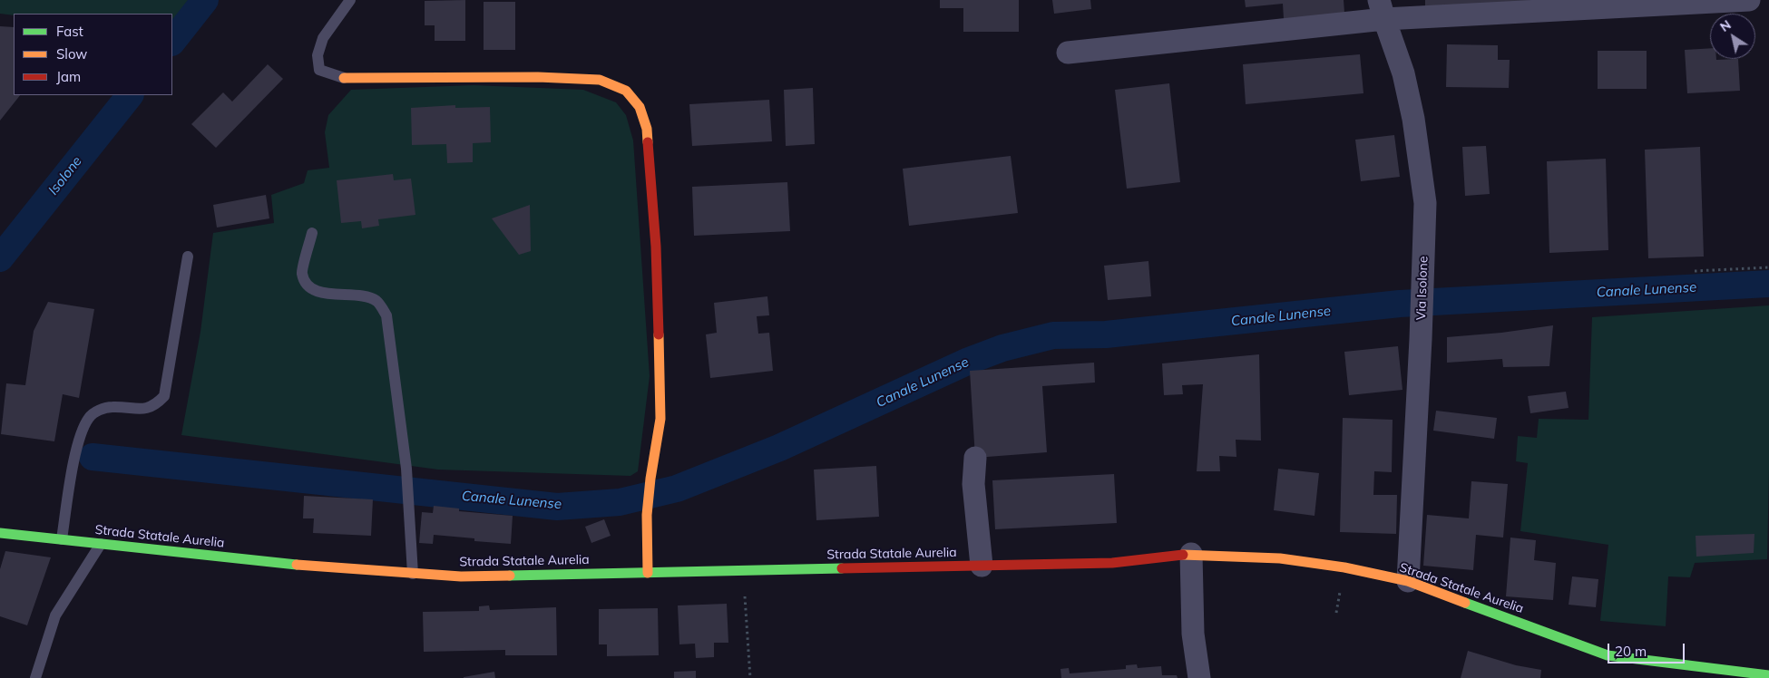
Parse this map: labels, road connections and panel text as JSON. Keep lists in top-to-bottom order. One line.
{"streets":{"main road":["Strada Statale Aurelia"],"street":["Via Isolone"]},"crossings":[["Via Isolone","Strada Statale Aurelia"]],"water":["Isolone","Canale Lunense"],"legend":["Fast","Slow","Jam"],"scale_bar":"20 m","north":"top left"}
